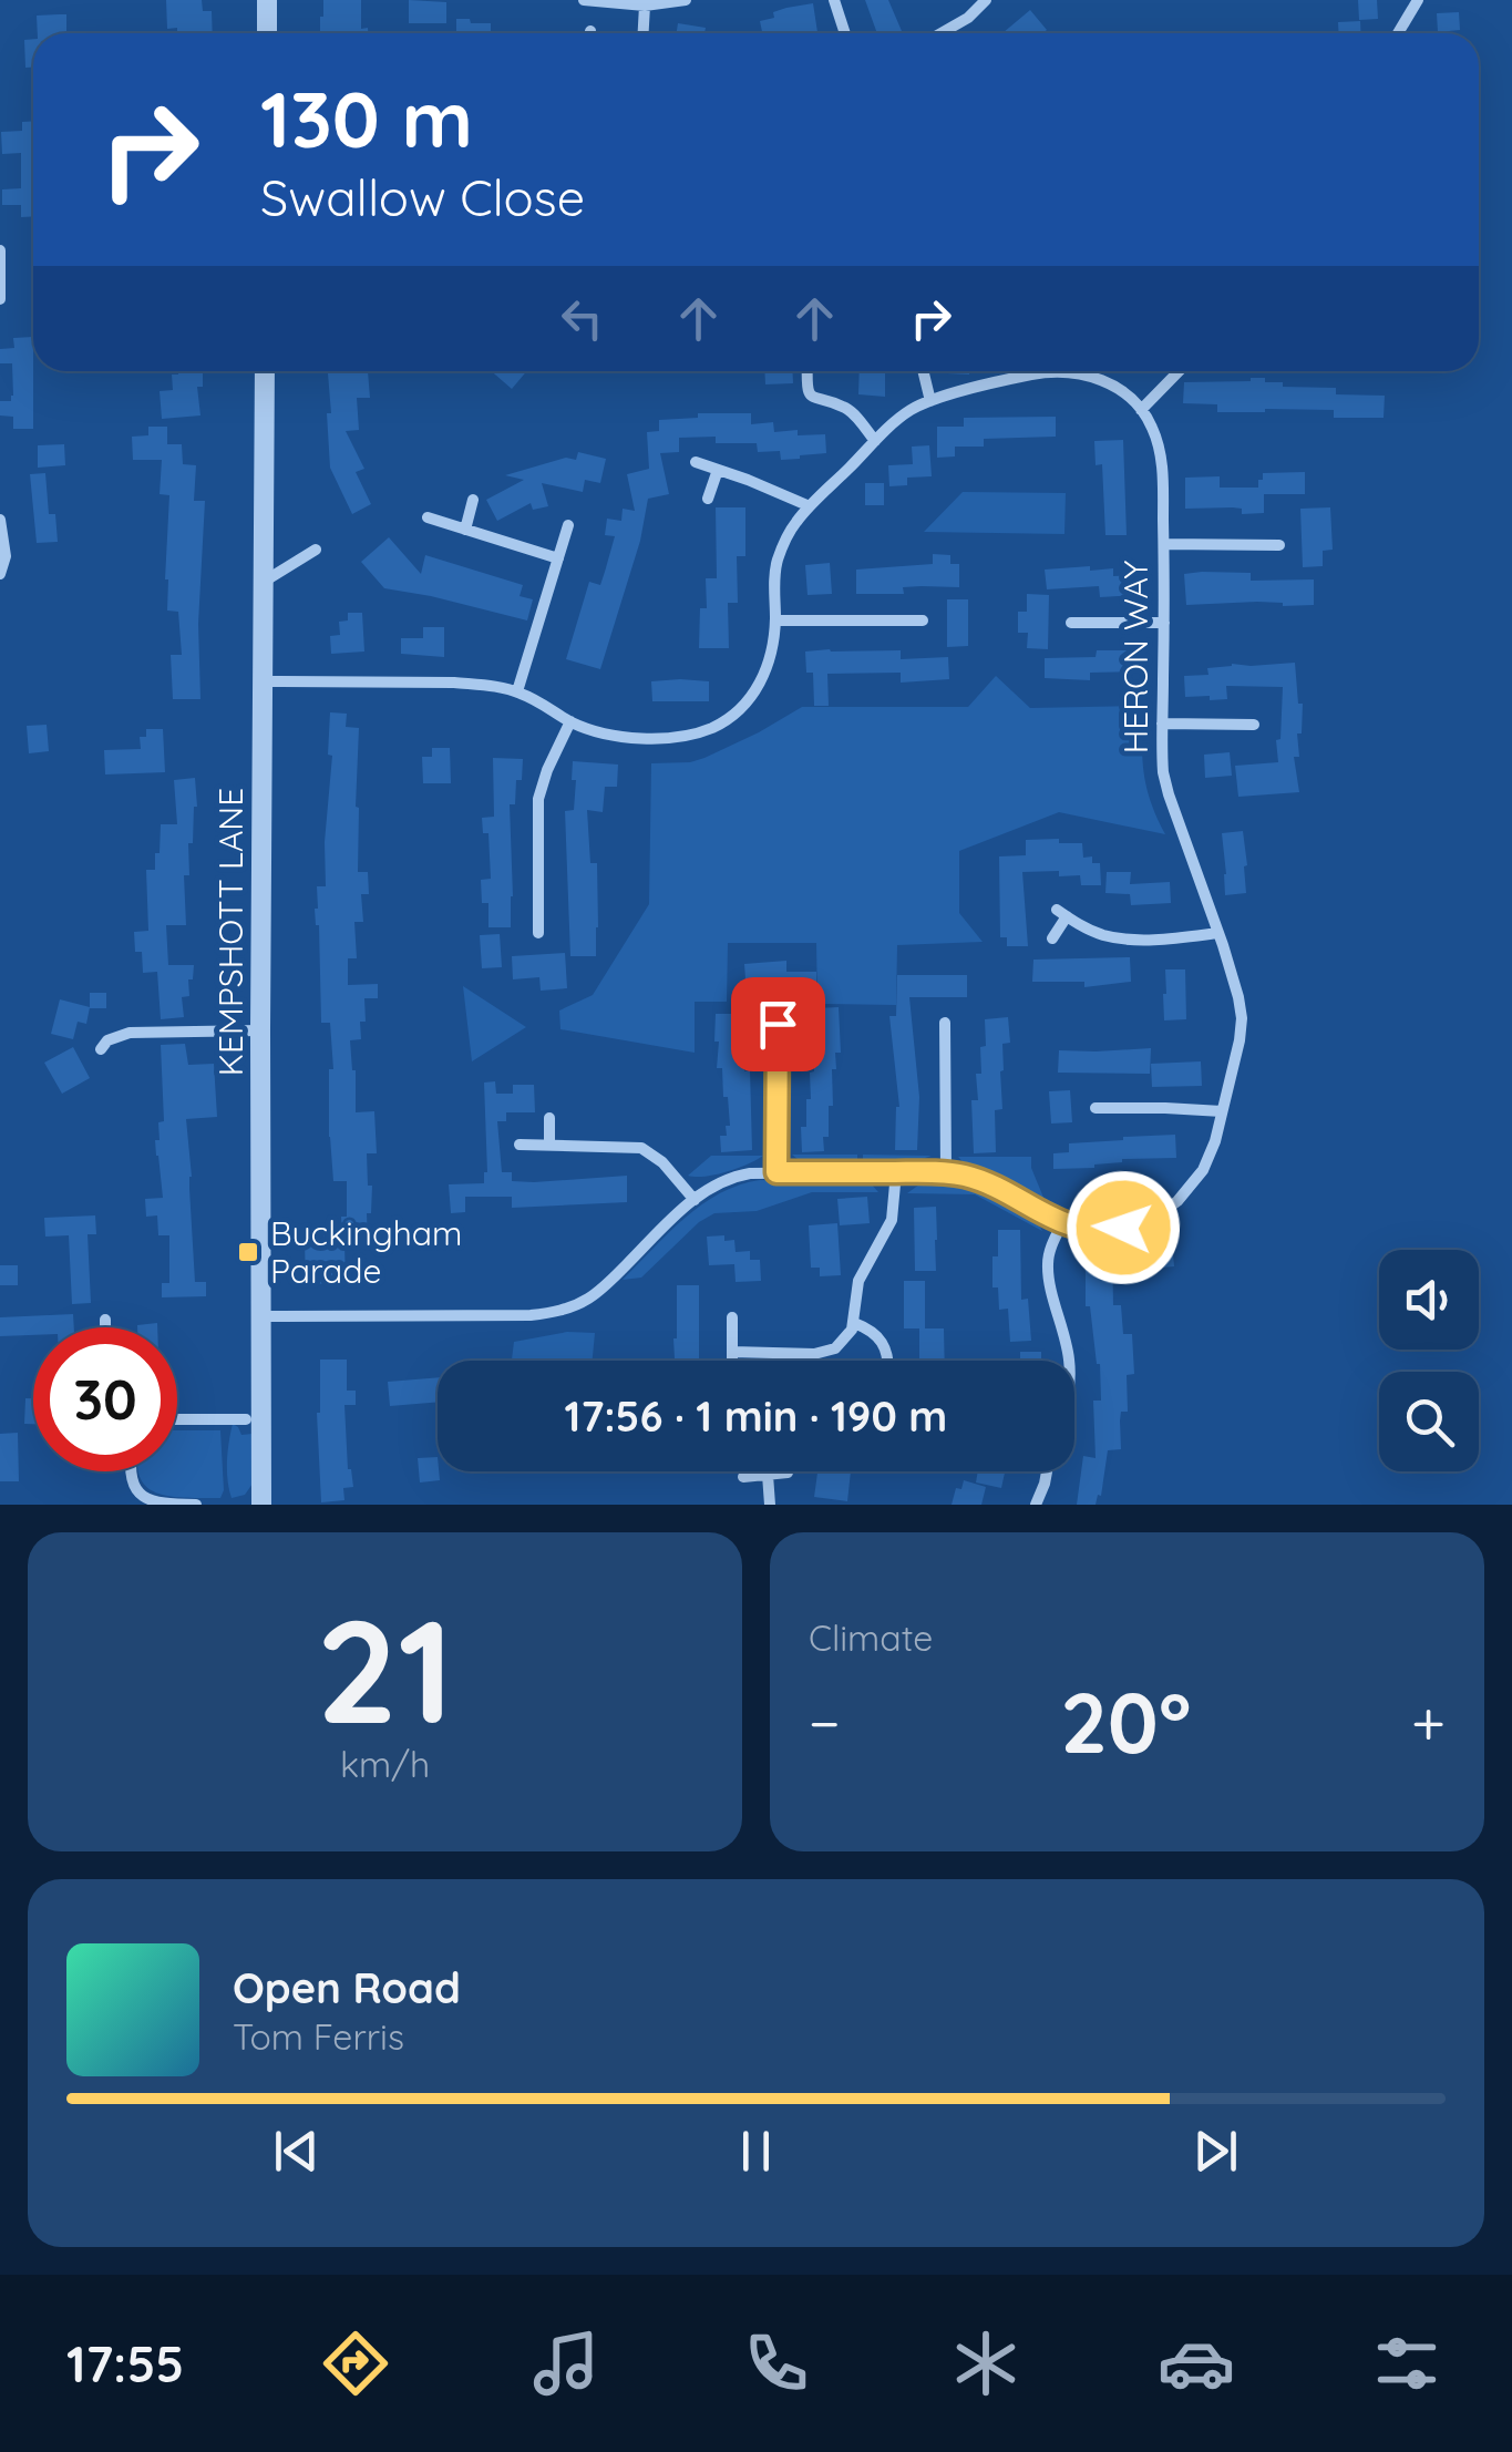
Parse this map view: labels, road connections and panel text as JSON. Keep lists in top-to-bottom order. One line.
{"streets":{"street":["HERON WAY","KEMPSHOTT LANE"]},"crossings":[["HERON WAY","KEMPSHOTT LANE"]],"places":{"transit":["Buckingham Parade"]},"page":{"turn":["130 m","Swallow Close"],"limit":"30","trip":"17:56 · 1 min · 190 m","tile":[["21","km/h"],"Climate"],"heat":["−","20°","+"],"song":["Open Road","Tom Ferris"],"tabs":"17:55"}}
